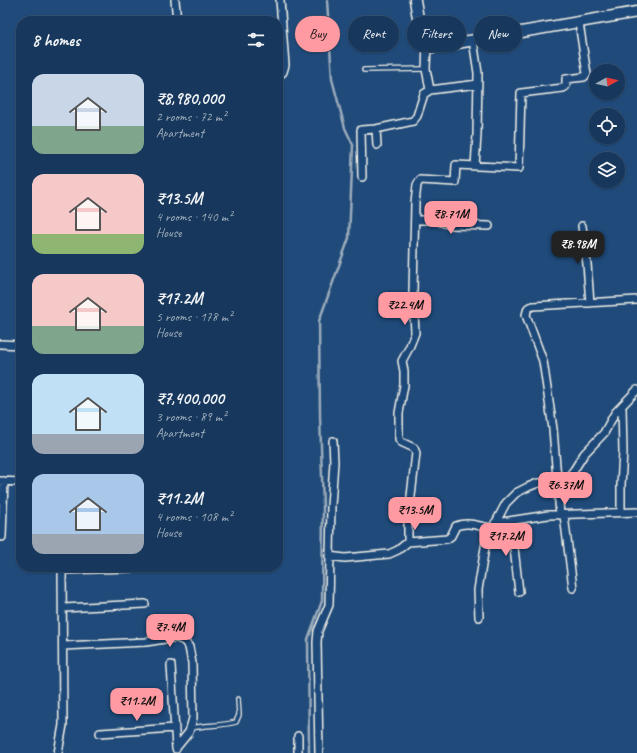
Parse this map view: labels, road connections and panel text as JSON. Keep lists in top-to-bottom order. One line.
{"north":"right","page":{"chip":["Buy","Rent","Filters","New"],"heading":"8 homes","list":[{"name":"₹8,980,000","note":"2 rooms · 72 m² · Apartment"},{"name":"₹13.5M","note":"4 rooms · 140 m² · House"},{"name":"₹17.2M","note":"5 rooms · 178 m² · House"},{"name":"₹7,400,000","note":"3 rooms · 89 m² · Apartment"},{"name":"₹11.2M","note":"4 rooms · 108 m² · House"}],"price":["₹8.71M","₹8.98M","₹22.4M","₹6.37M","₹13.5M","₹17.2M","₹7.4M","₹11.2M"]}}
